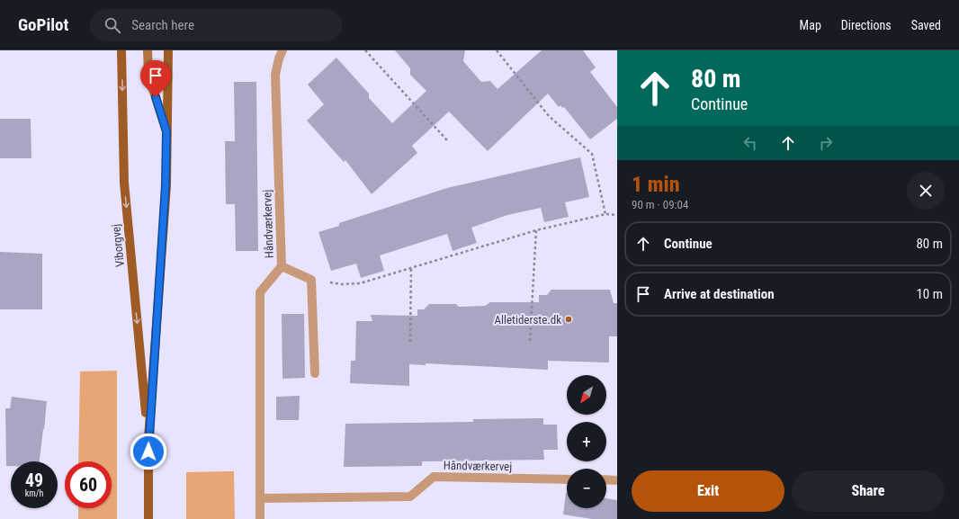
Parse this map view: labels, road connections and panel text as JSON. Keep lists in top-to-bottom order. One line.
{"streets":{"main road":["Viborgvej"],"street":["Håndværkervej"]},"places":["Alletiderste.dk"],"north":"bottom left","page":{"header":"GoPilot","search":"Search here","nav":["Map","Directions","Saved"],"turn":["80 m","Continue"],"heading":["1 min","90 m · 09:04"],"list":[{"name":"Continue","value":"80 m"},{"name":"Arrive at destination","value":"10 m"}],"map_buttons":["+","−"],"speed":"49 km/h","limit":"60","buttons":["Exit","Share"]}}
